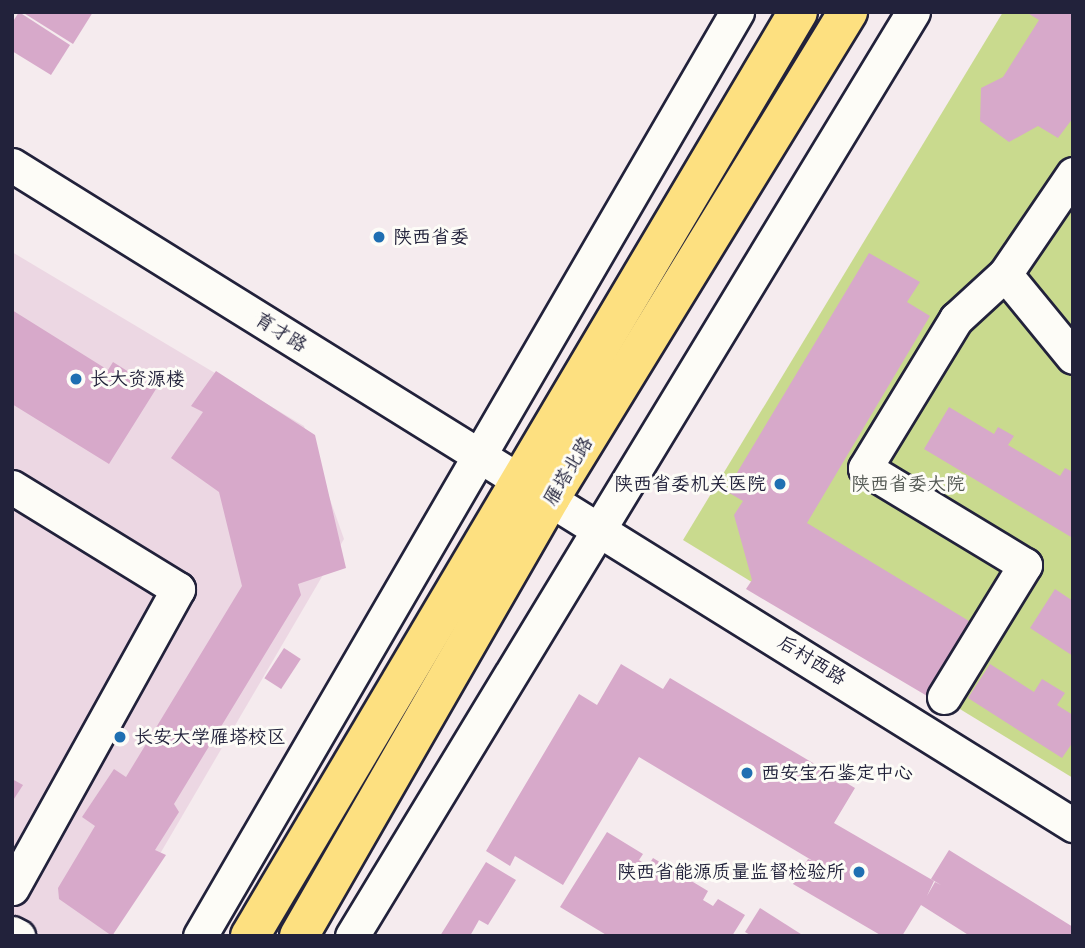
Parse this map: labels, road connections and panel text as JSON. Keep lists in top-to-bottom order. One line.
{"streets":{"main road":["雁塔北路"],"street":["育才路","后村西路"]},"crossings":[["育才路","雁塔北路"],["育才路","后村西路"],["雁塔北路","后村西路"]],"parks":["陕西省委大院"],"places":["陕西省委","长大资源楼","陕西省委机关医院","长安大学雁塔校区","西安宝石鉴定中心","陕西省能源质量监督检验所"]}
